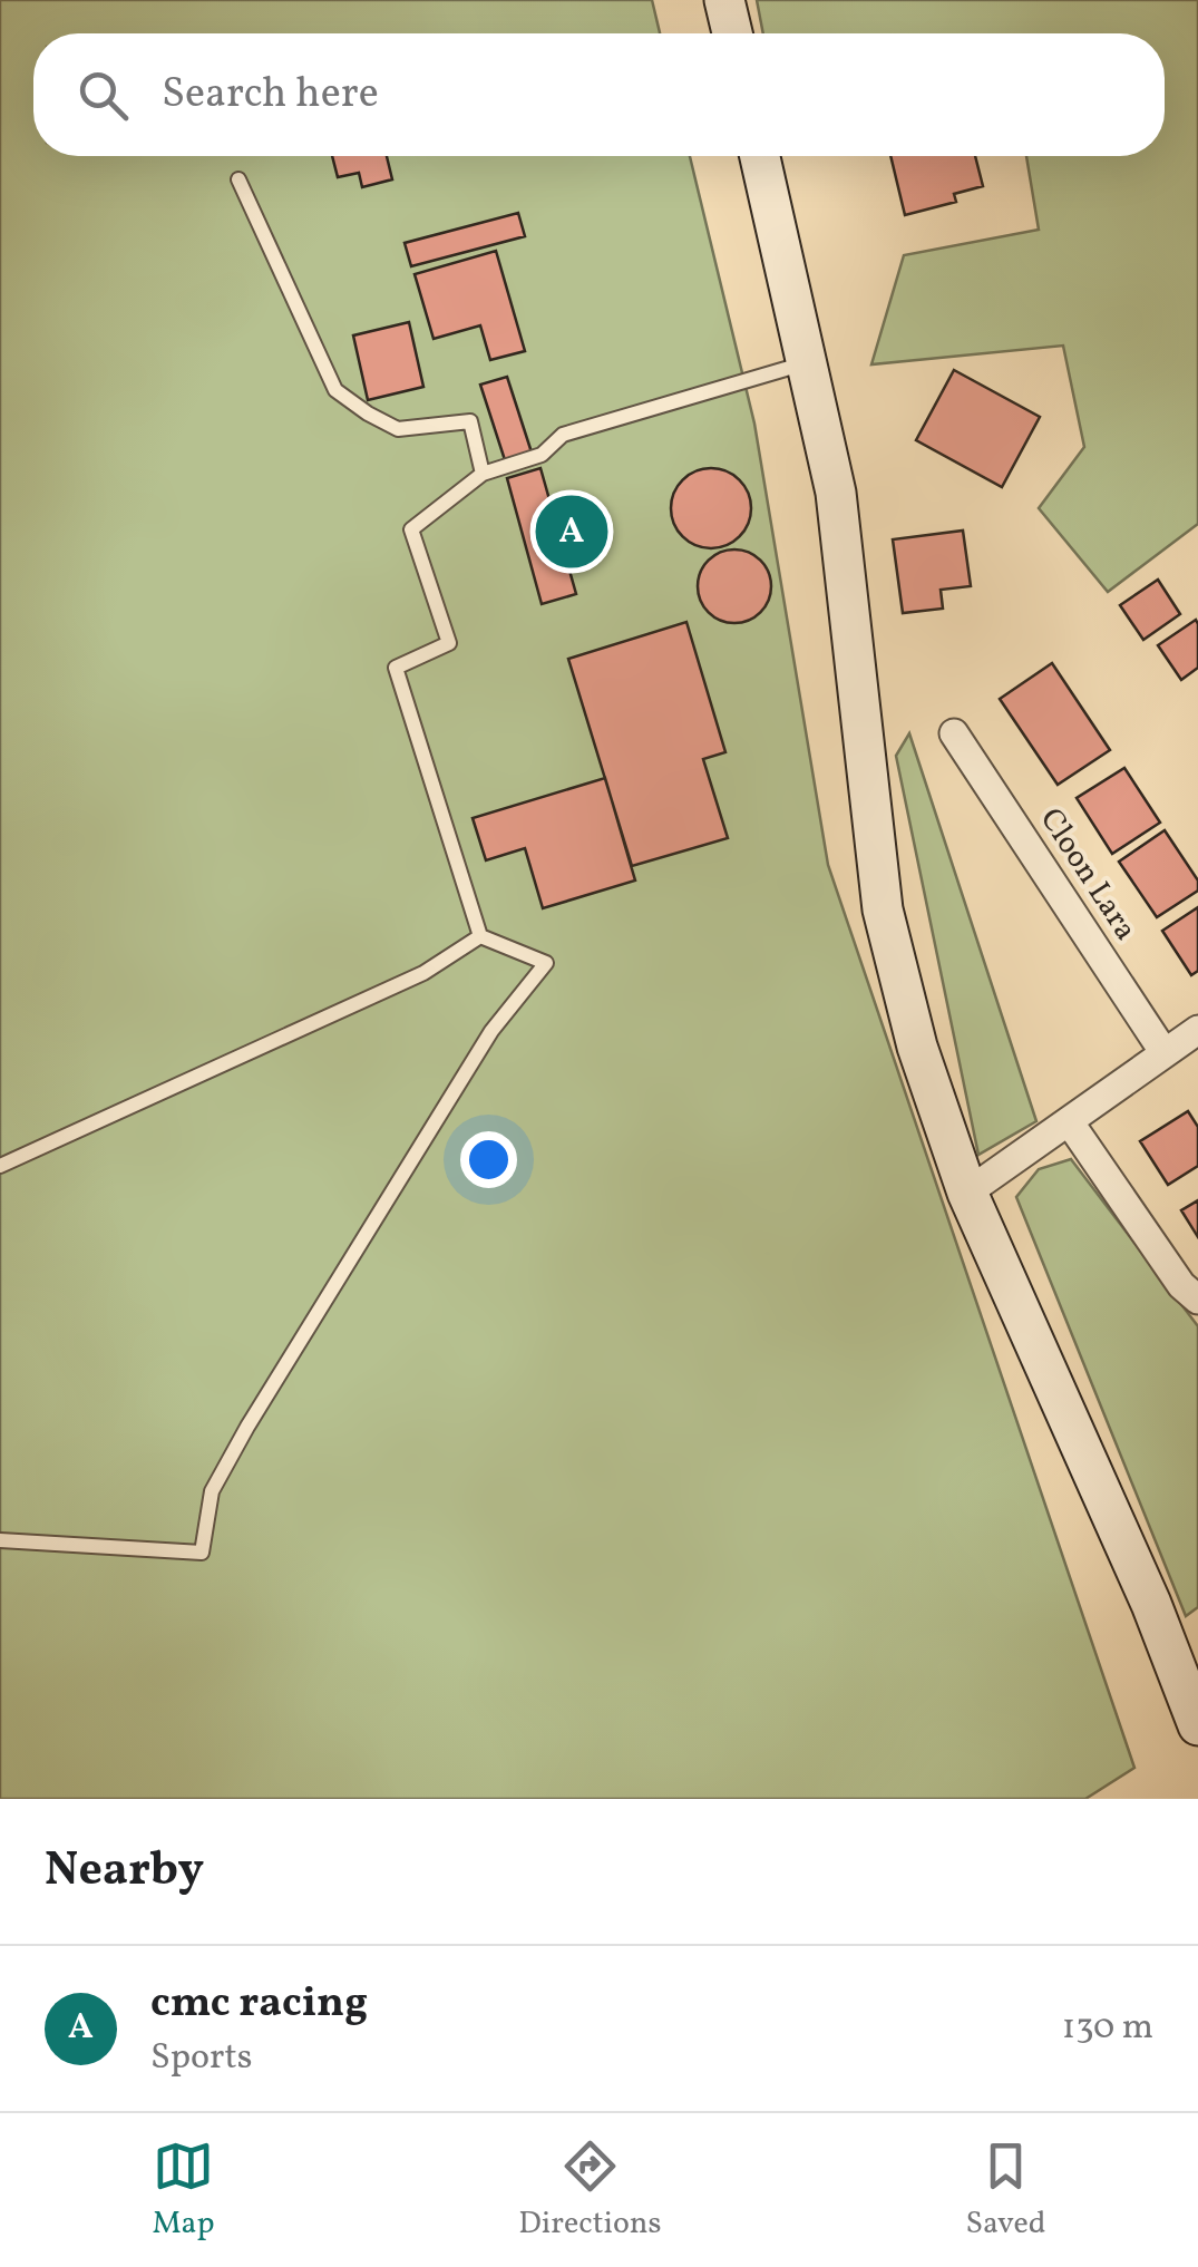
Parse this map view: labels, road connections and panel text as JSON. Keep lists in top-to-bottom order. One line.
{"streets":{"street":["Cloon Lara"]},"page":{"search":"Search here","pins":"A","heading":"Nearby","list":[{"mark":"A","name":"cmc racing","note":"Sports","value":"130 m"}],"nav":["Map","Directions","Saved"]}}
